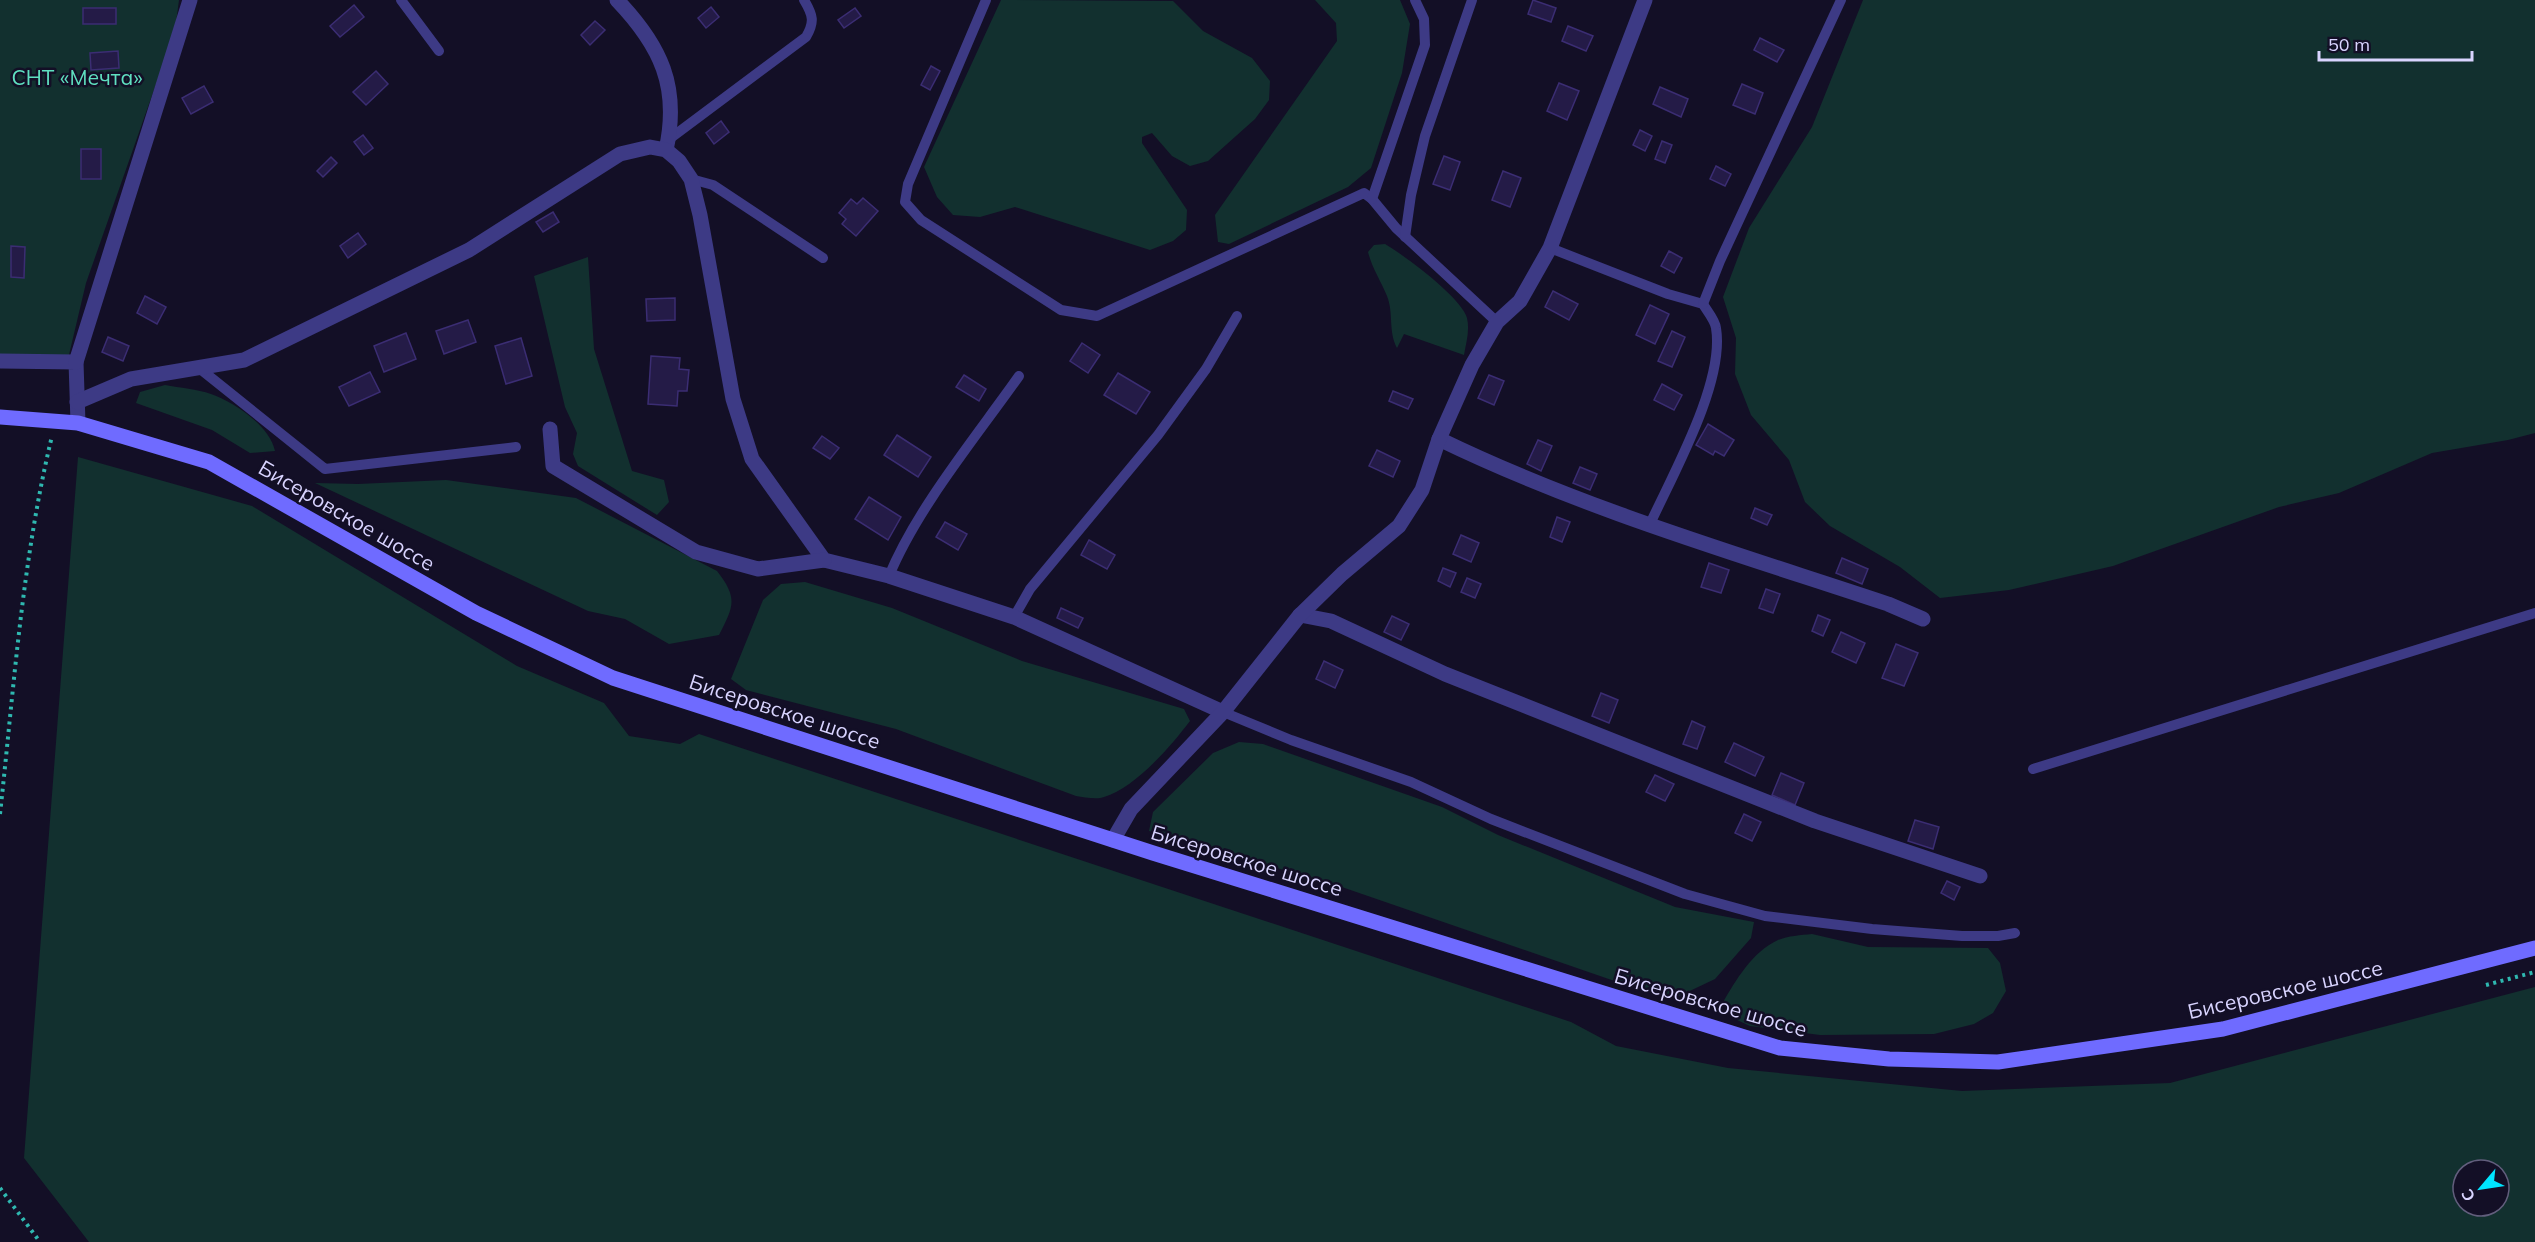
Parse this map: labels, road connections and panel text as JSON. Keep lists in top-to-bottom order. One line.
{"streets":{"main road":["Бисеровское шоссе"]},"parks":["СНТ «Мечта»"],"scale_bar":"50 m","north":"bottom left"}
